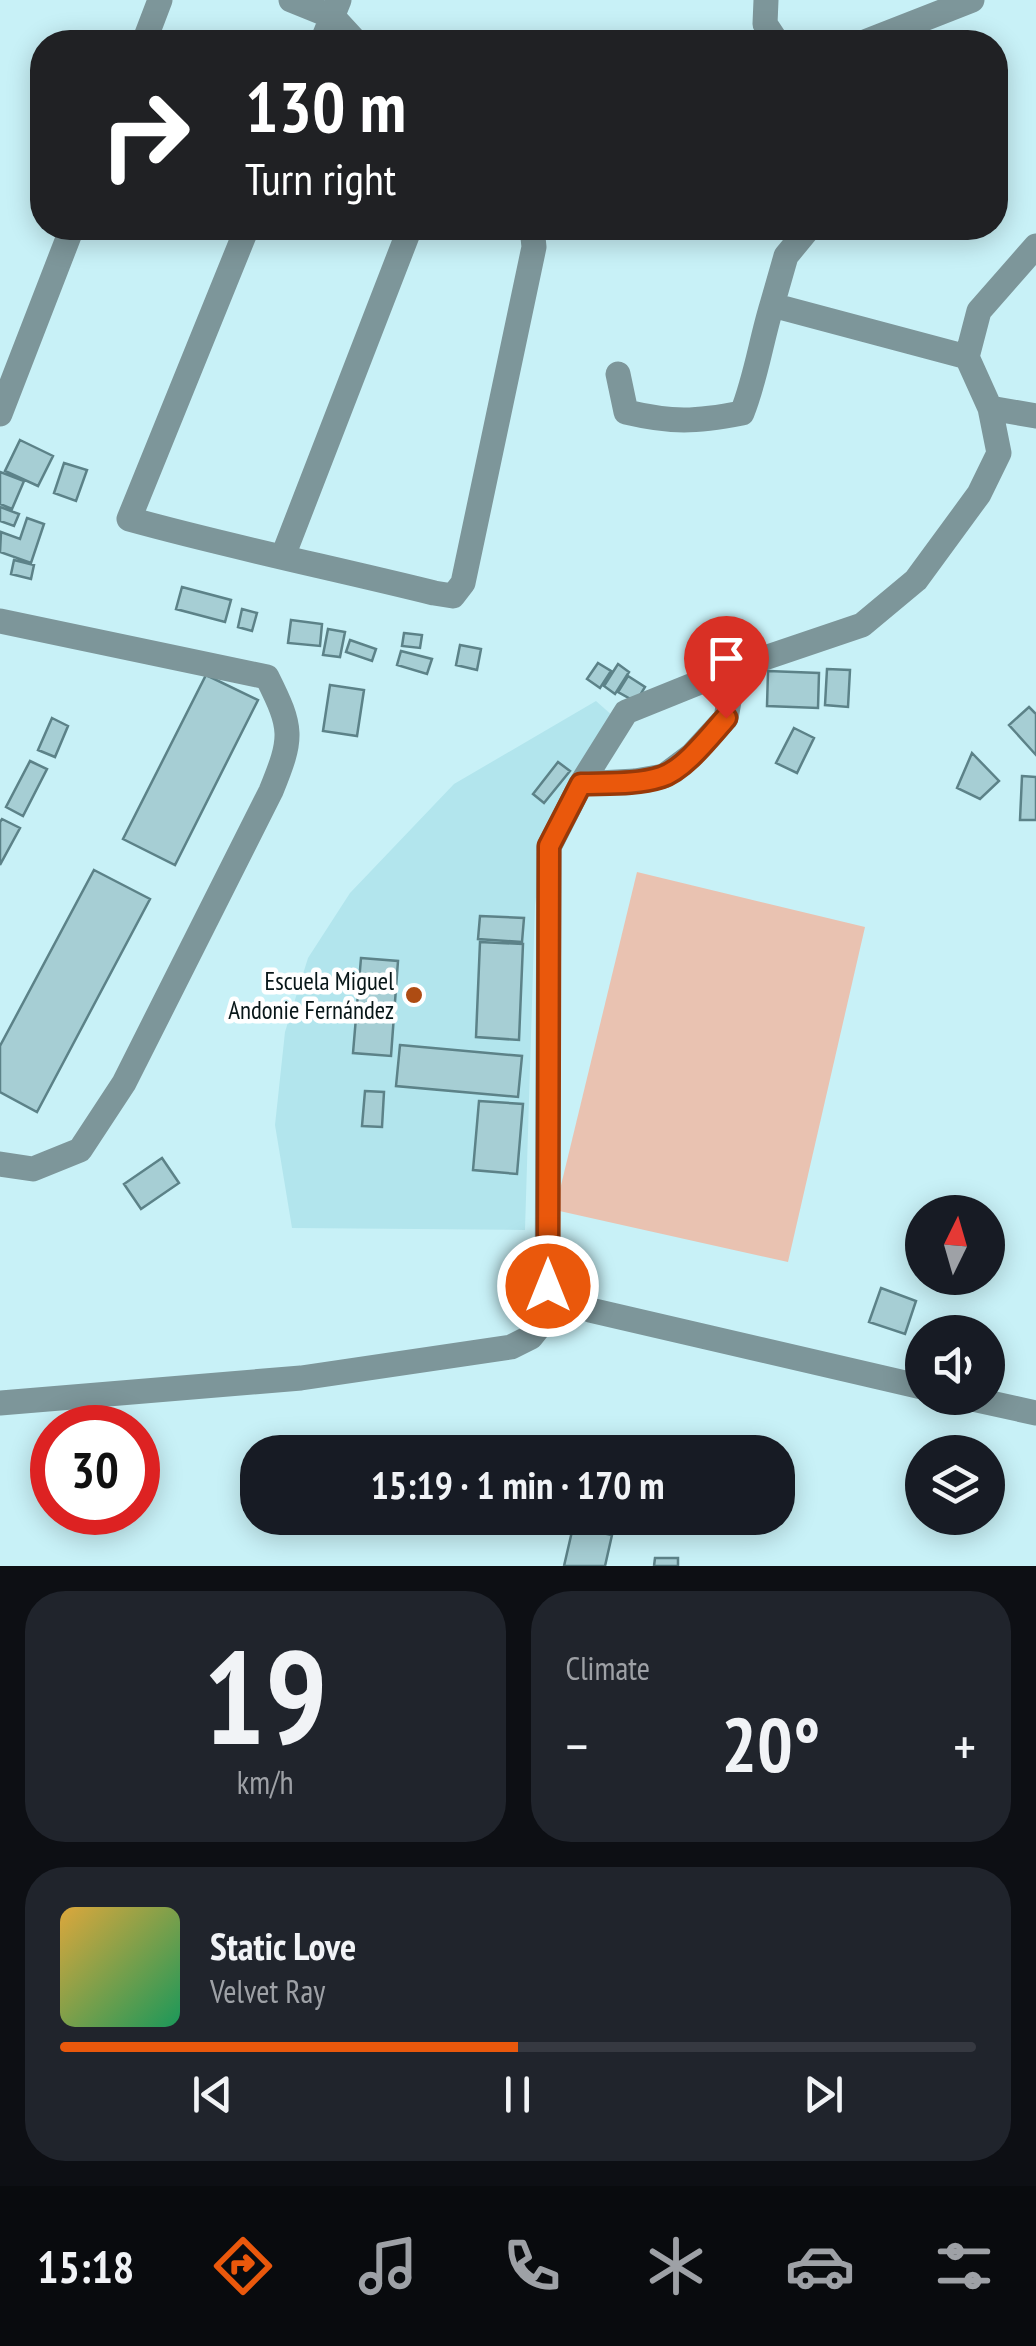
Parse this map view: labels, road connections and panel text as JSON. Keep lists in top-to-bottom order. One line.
{"places":["Escuela Miguel Andonie Fernández"],"north":"top","page":{"turn":["130 m","Turn right"],"limit":"30","trip":"15:19 · 1 min · 170 m","tile":[["19","km/h"],"Climate"],"heat":["−","20°","+"],"song":["Static Love","Velvet Ray"],"tabs":"15:18"}}
